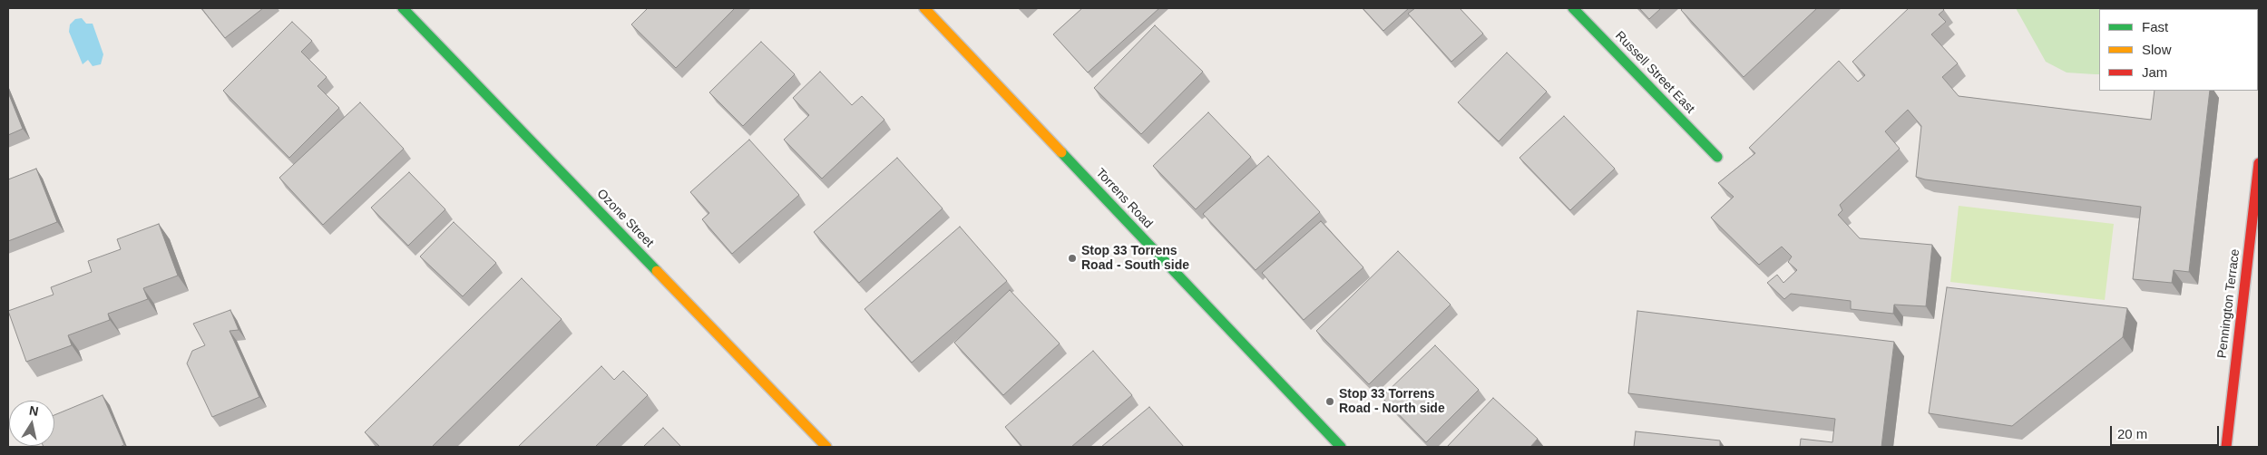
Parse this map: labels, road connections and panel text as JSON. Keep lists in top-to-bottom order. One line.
{"streets":{"street":["Russell Street East","Torrens Road","Ozone Street","Pennington Terrace"]},"places":["Stop 33 Torrens Road - South side","Stop 33 Torrens Road - North side"],"legend":["Fast","Slow","Jam"],"scale_bar":"20 m","north":"top"}
